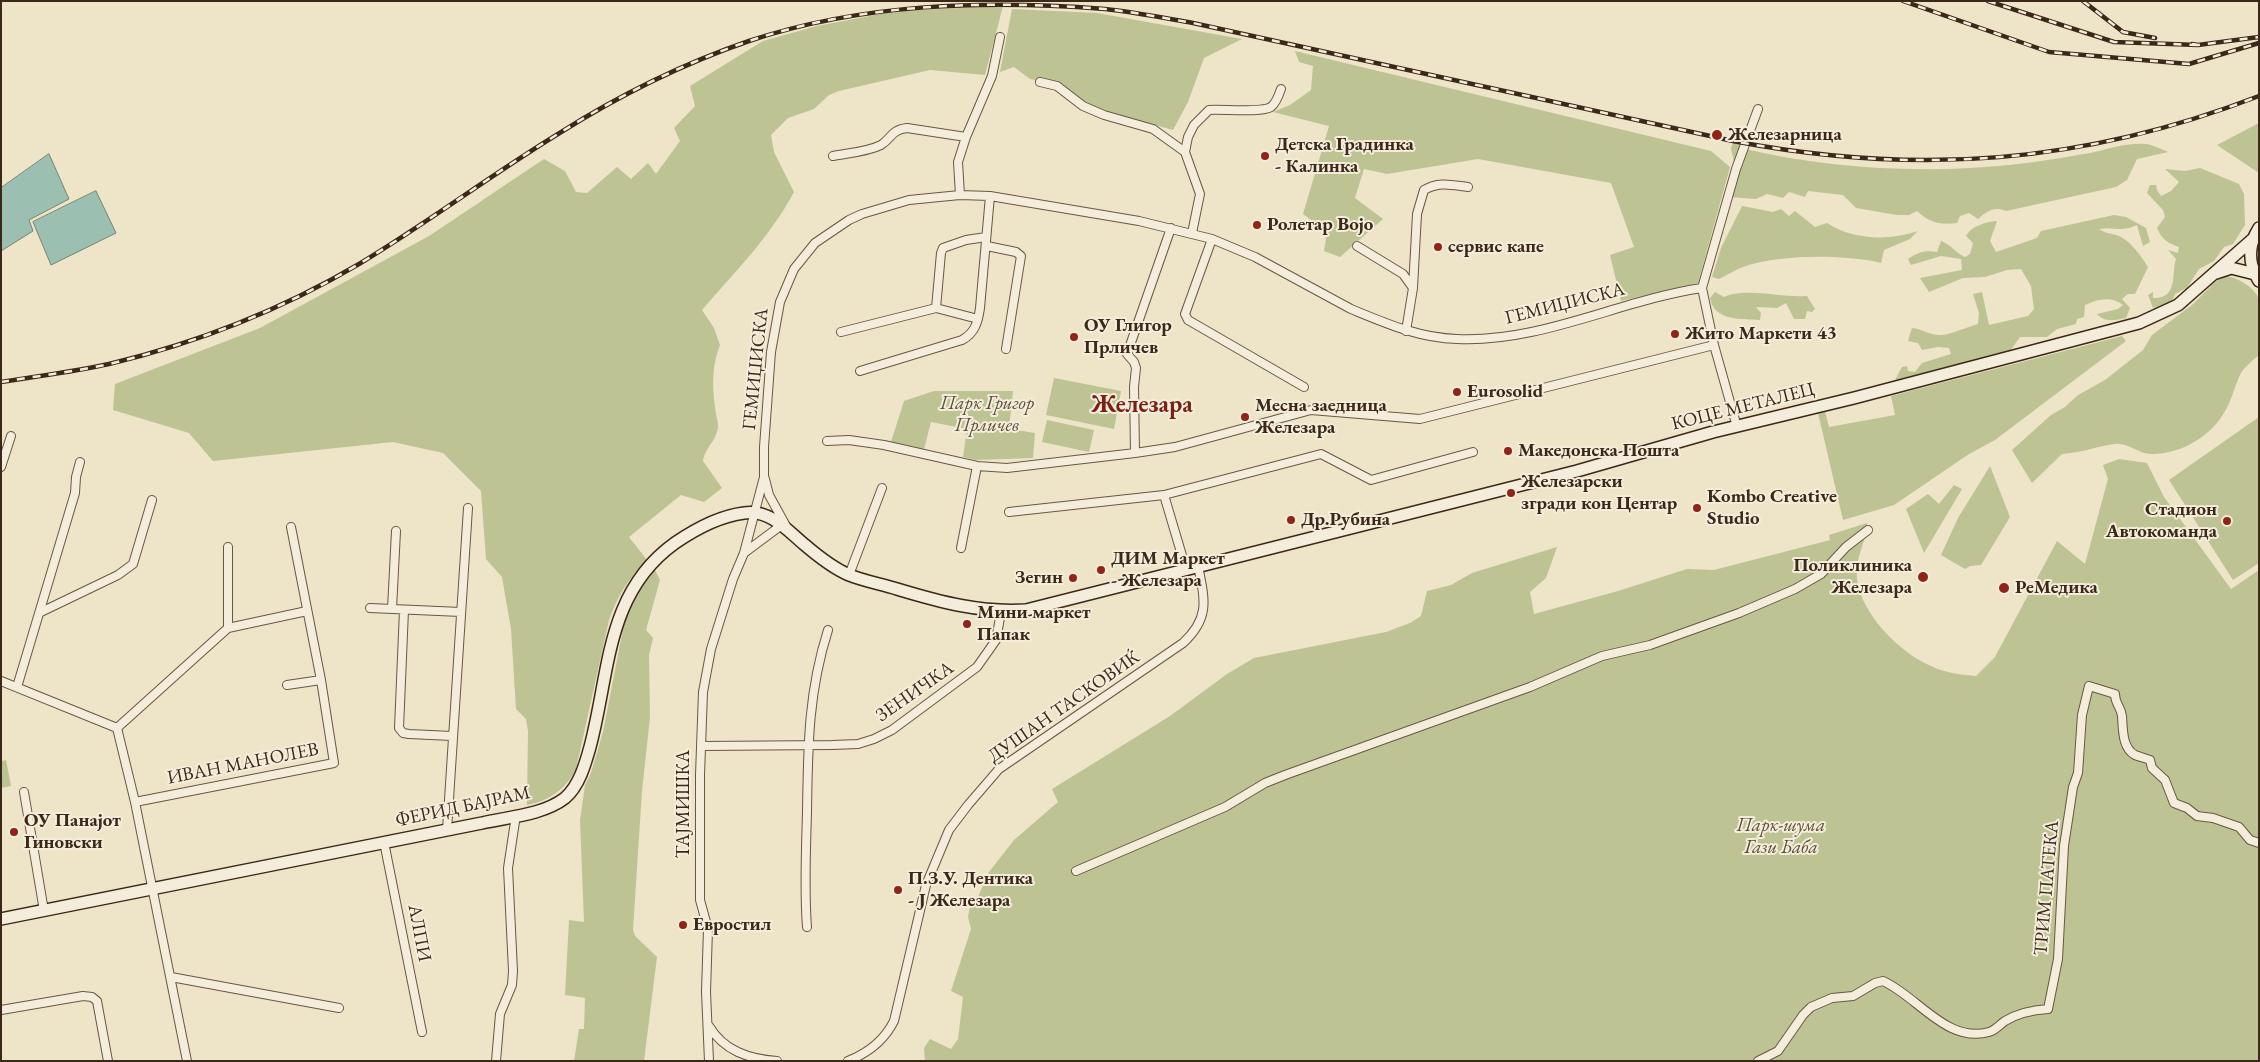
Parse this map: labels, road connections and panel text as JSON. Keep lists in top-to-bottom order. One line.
{"streets":{"street":["ГЕМИЏИСКА","КОЦЕ МЕТАЛЕЦ","ЗЕНИЧКА","ДУШАН ТАСКОВИЌ","ИВАН МАНОЛЕВ","ТАЈМИШКА","ФЕРИД БАЈРАМ","ТРИМ ПАТЕКА","АЛПИ"]},"crossings":[["ГЕМИЏИСКА","КОЦЕ МЕТАЛЕЦ"],["ГЕМИЏИСКА","ТАЈМИШКА"],["ГЕМИЏИСКА","ФЕРИД БАЈРАМ"],["КОЦЕ МЕТАЛЕЦ","ЗЕНИЧКА"],["КОЦЕ МЕТАЛЕЦ","ДУШАН ТАСКОВИЌ"],["КОЦЕ МЕТАЛЕЦ","ТАЈМИШКА"],["КОЦЕ МЕТАЛЕЦ","ФЕРИД БАЈРАМ"],["ЗЕНИЧКА","ТАЈМИШКА"],["ТАЈМИШКА","ФЕРИД БАЈРАМ"],["ФЕРИД БАЈРАМ","АЛПИ"]],"districts":["Железара"],"parks":["Парк Григор Прличев","Парк-шума Гази Баба"],"places":["Железарница","Детска Градинка - Калинка","Ролетар Војо","сервис капе","Жито Маркети 43","ОУ Глигор Прличев","Eurosolid","Месна заедница Железара","Македонска Пошта","Железарски згради кон Центар","Kombo Creative Studio","Др.Рубина","Стадион Автокоманда","ДИМ Маркет - Железара","Поликлиника Железара","Зегин","РеМедика","Мини маркет Папак","ОУ Панајот Гиновски","П.З.У. Дентика - Ј Железара","Евростил"]}
